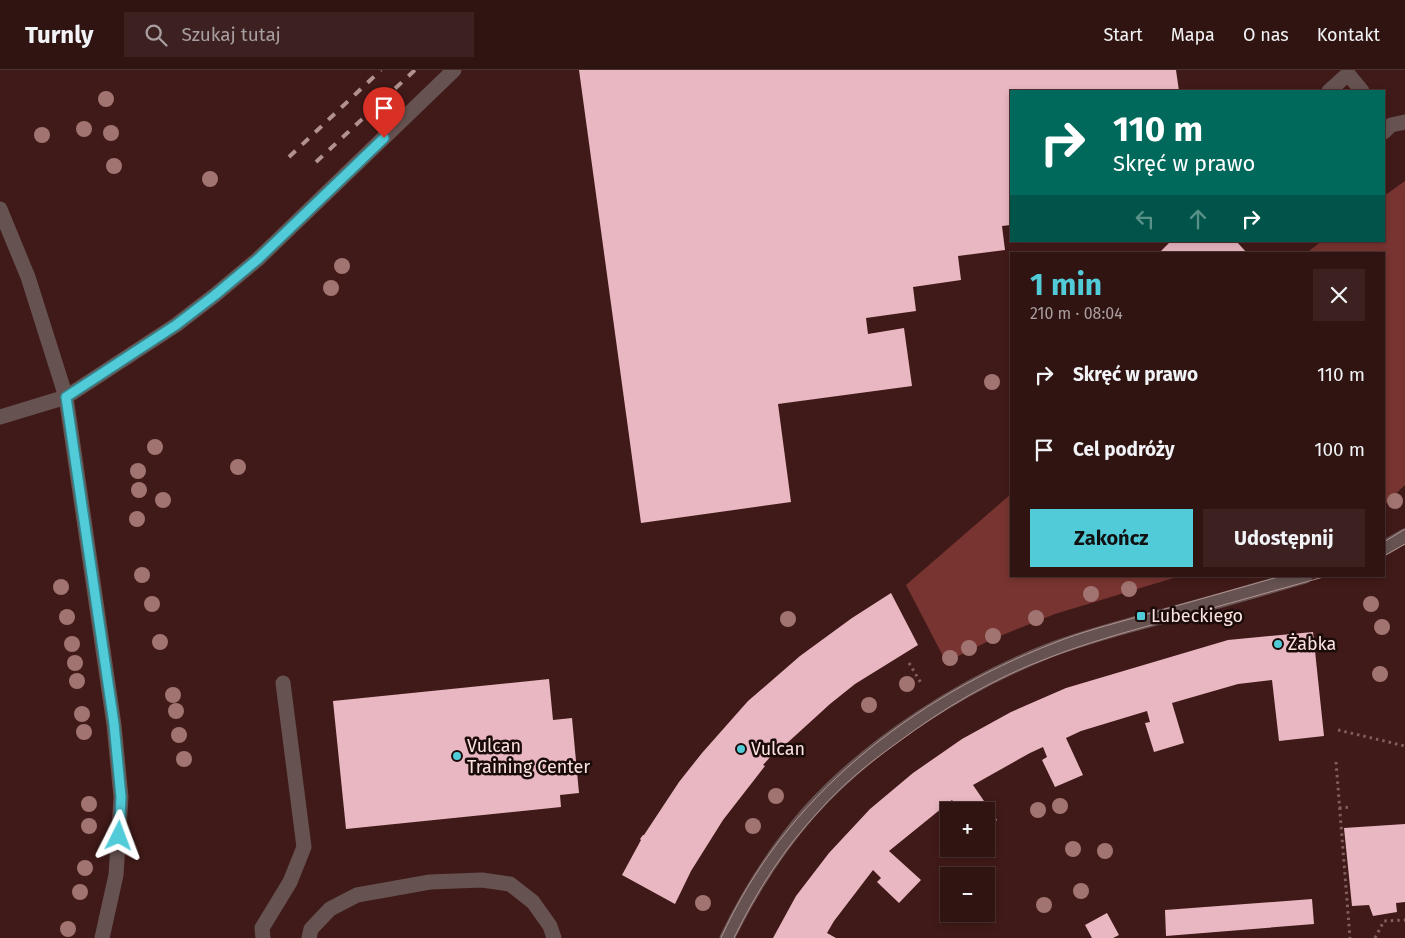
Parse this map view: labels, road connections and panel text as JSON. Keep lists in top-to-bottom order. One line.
{"places":{"transit":["Lubeckiego"],"other":["Żabka","Vulcan","Vulcan Training Center"]},"page":{"header":"Turnly","search":"Szukaj tutaj","nav":["Start","Mapa","O nas","Kontakt"],"turn":["110 m","Skręć w prawo"],"heading":["1 min","210 m · 08:04"],"list":[{"name":"Skręć w prawo","value":"110 m"},{"name":"Cel podróży","value":"100 m"}],"buttons":["Zakończ","Udostępnij"],"map_buttons":["+","−"]}}
